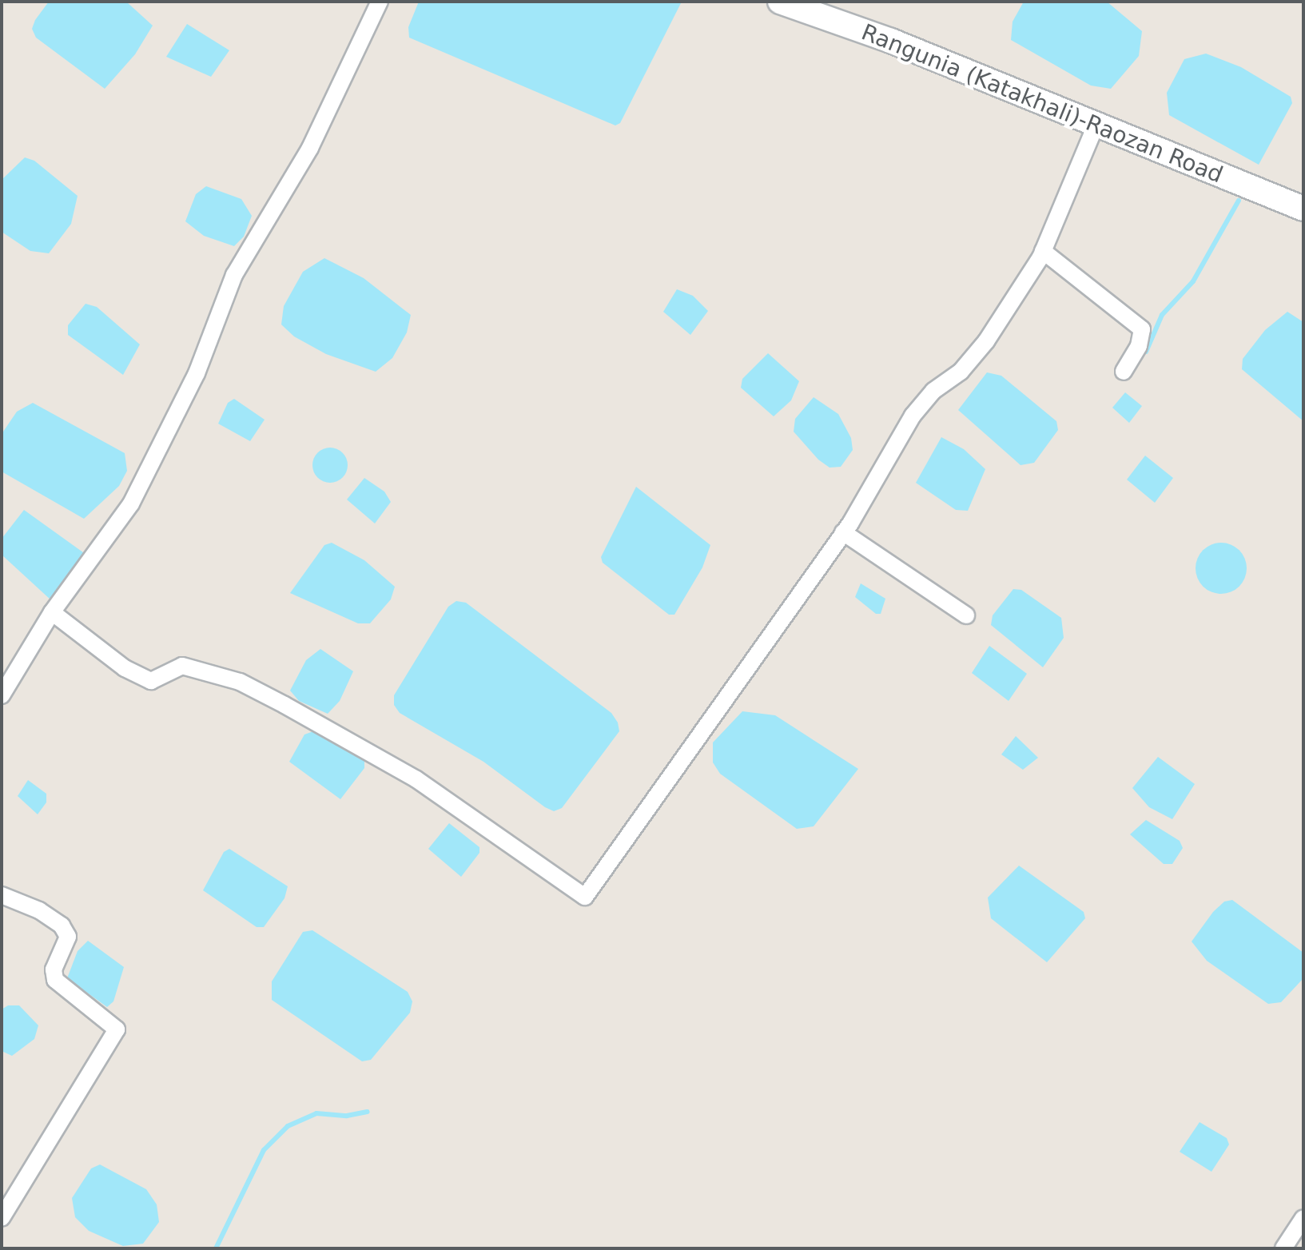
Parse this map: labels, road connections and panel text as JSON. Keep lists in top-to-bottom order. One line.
{"streets":{"main road":["Rangunia (Katakhali)-Raozan Road"]}}
